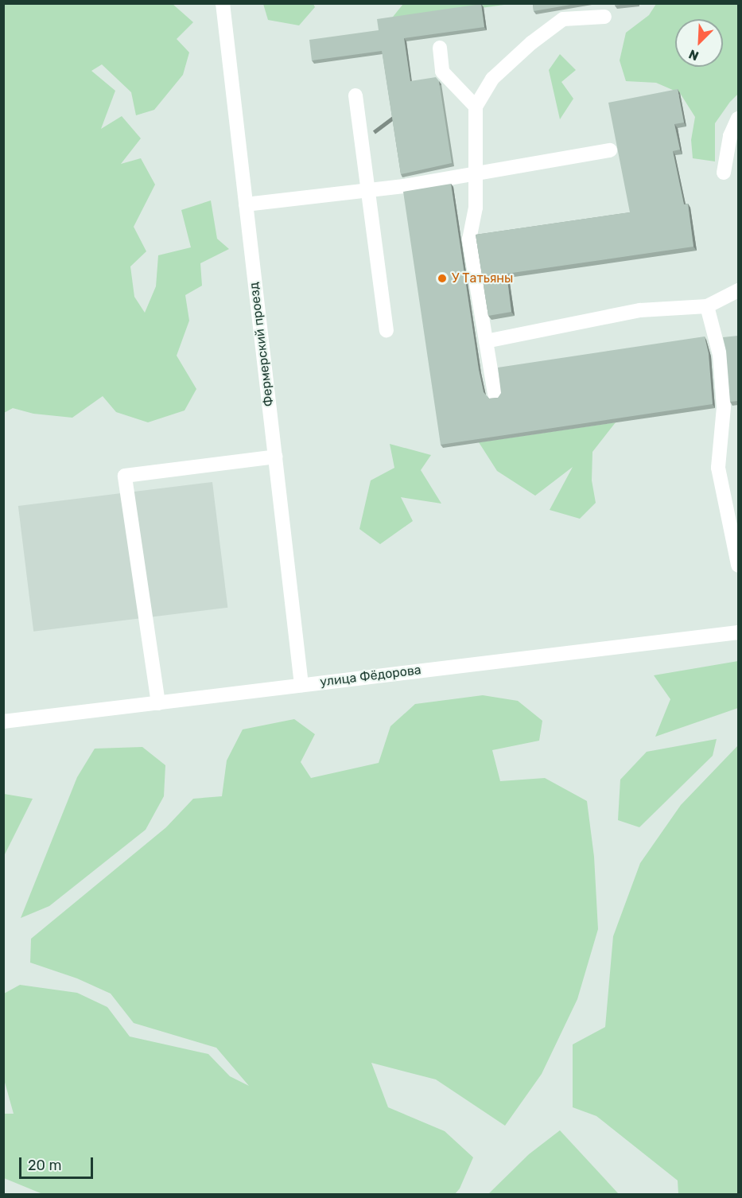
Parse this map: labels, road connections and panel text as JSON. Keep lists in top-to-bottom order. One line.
{"streets":{"street":["Фермерский проезд","улица Фёдорова"]},"crossings":[["Фермерский проезд","улица Фёдорова"]],"places":["У Татьяны"],"scale_bar":"20 m","north":"bottom left"}
